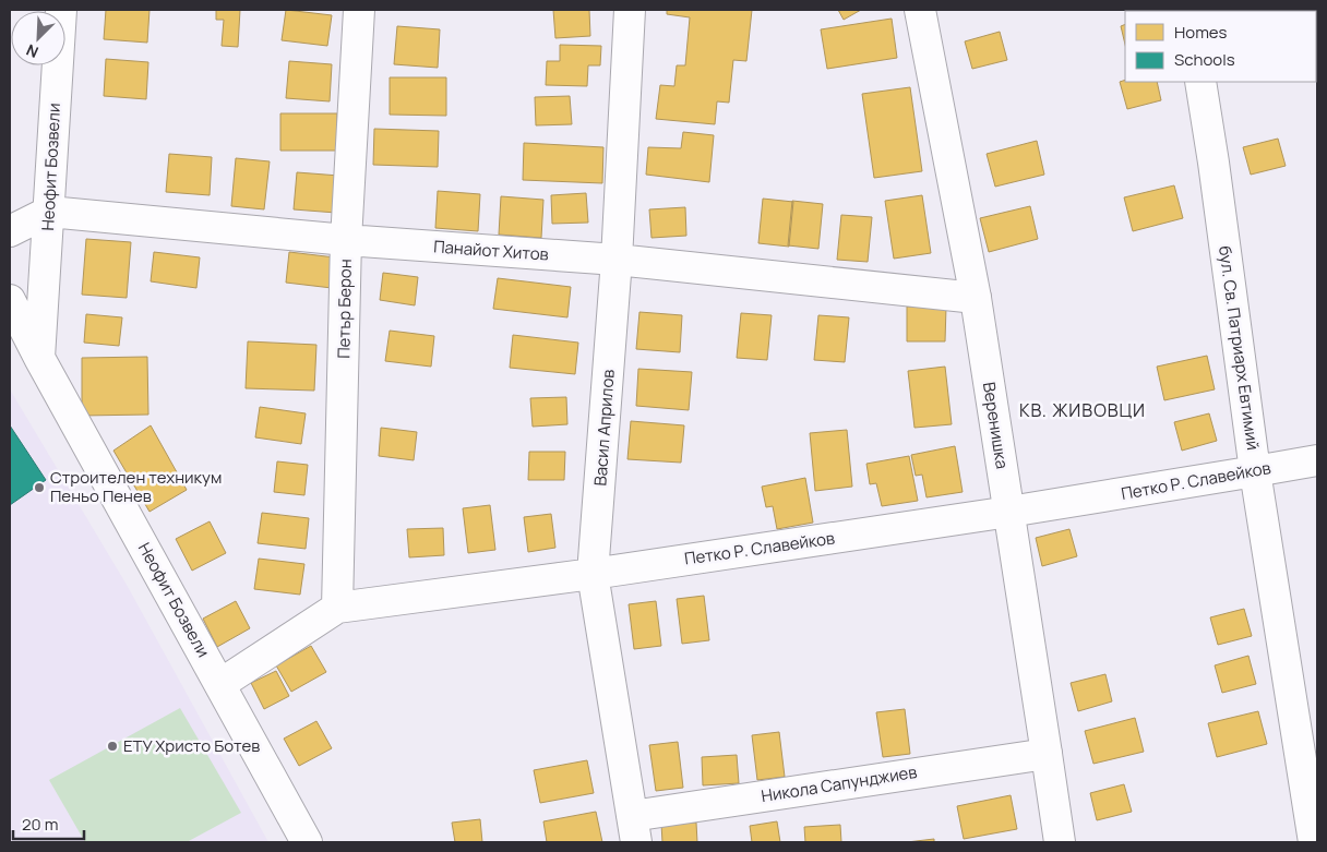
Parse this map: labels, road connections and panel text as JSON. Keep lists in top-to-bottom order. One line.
{"streets":{"street":["Неофит Бозвели","Панайот Хитов","Петър Берон","бул. Св. Патриарх Евтимий","Веренишка","Васил Априлов","Петко Р. Славейков","Никола Сапунджиев"]},"crossings":[["Неофит Бозвели","Панайот Хитов"],["Неофит Бозвели","Петко Р. Славейков"],["Панайот Хитов","Петър Берон"],["Панайот Хитов","Веренишка"],["Панайот Хитов","Васил Априлов"],["Петър Берон","Петко Р. Славейков"],["бул. Св. Патриарх Евтимий","Петко Р. Славейков"],["Веренишка","Петко Р. Славейков"],["Веренишка","Никола Сапунджиев"],["Васил Априлов","Петко Р. Славейков"],["Васил Априлов","Никола Сапунджиев"]],"districts":["КВ. ЖИВОВЦИ"],"places":["Строителен техникум Пеньо Пенев","ЕТУ Христо Ботев"],"legend":["Homes","Schools"],"scale_bar":"20 m","north":"bottom left"}
